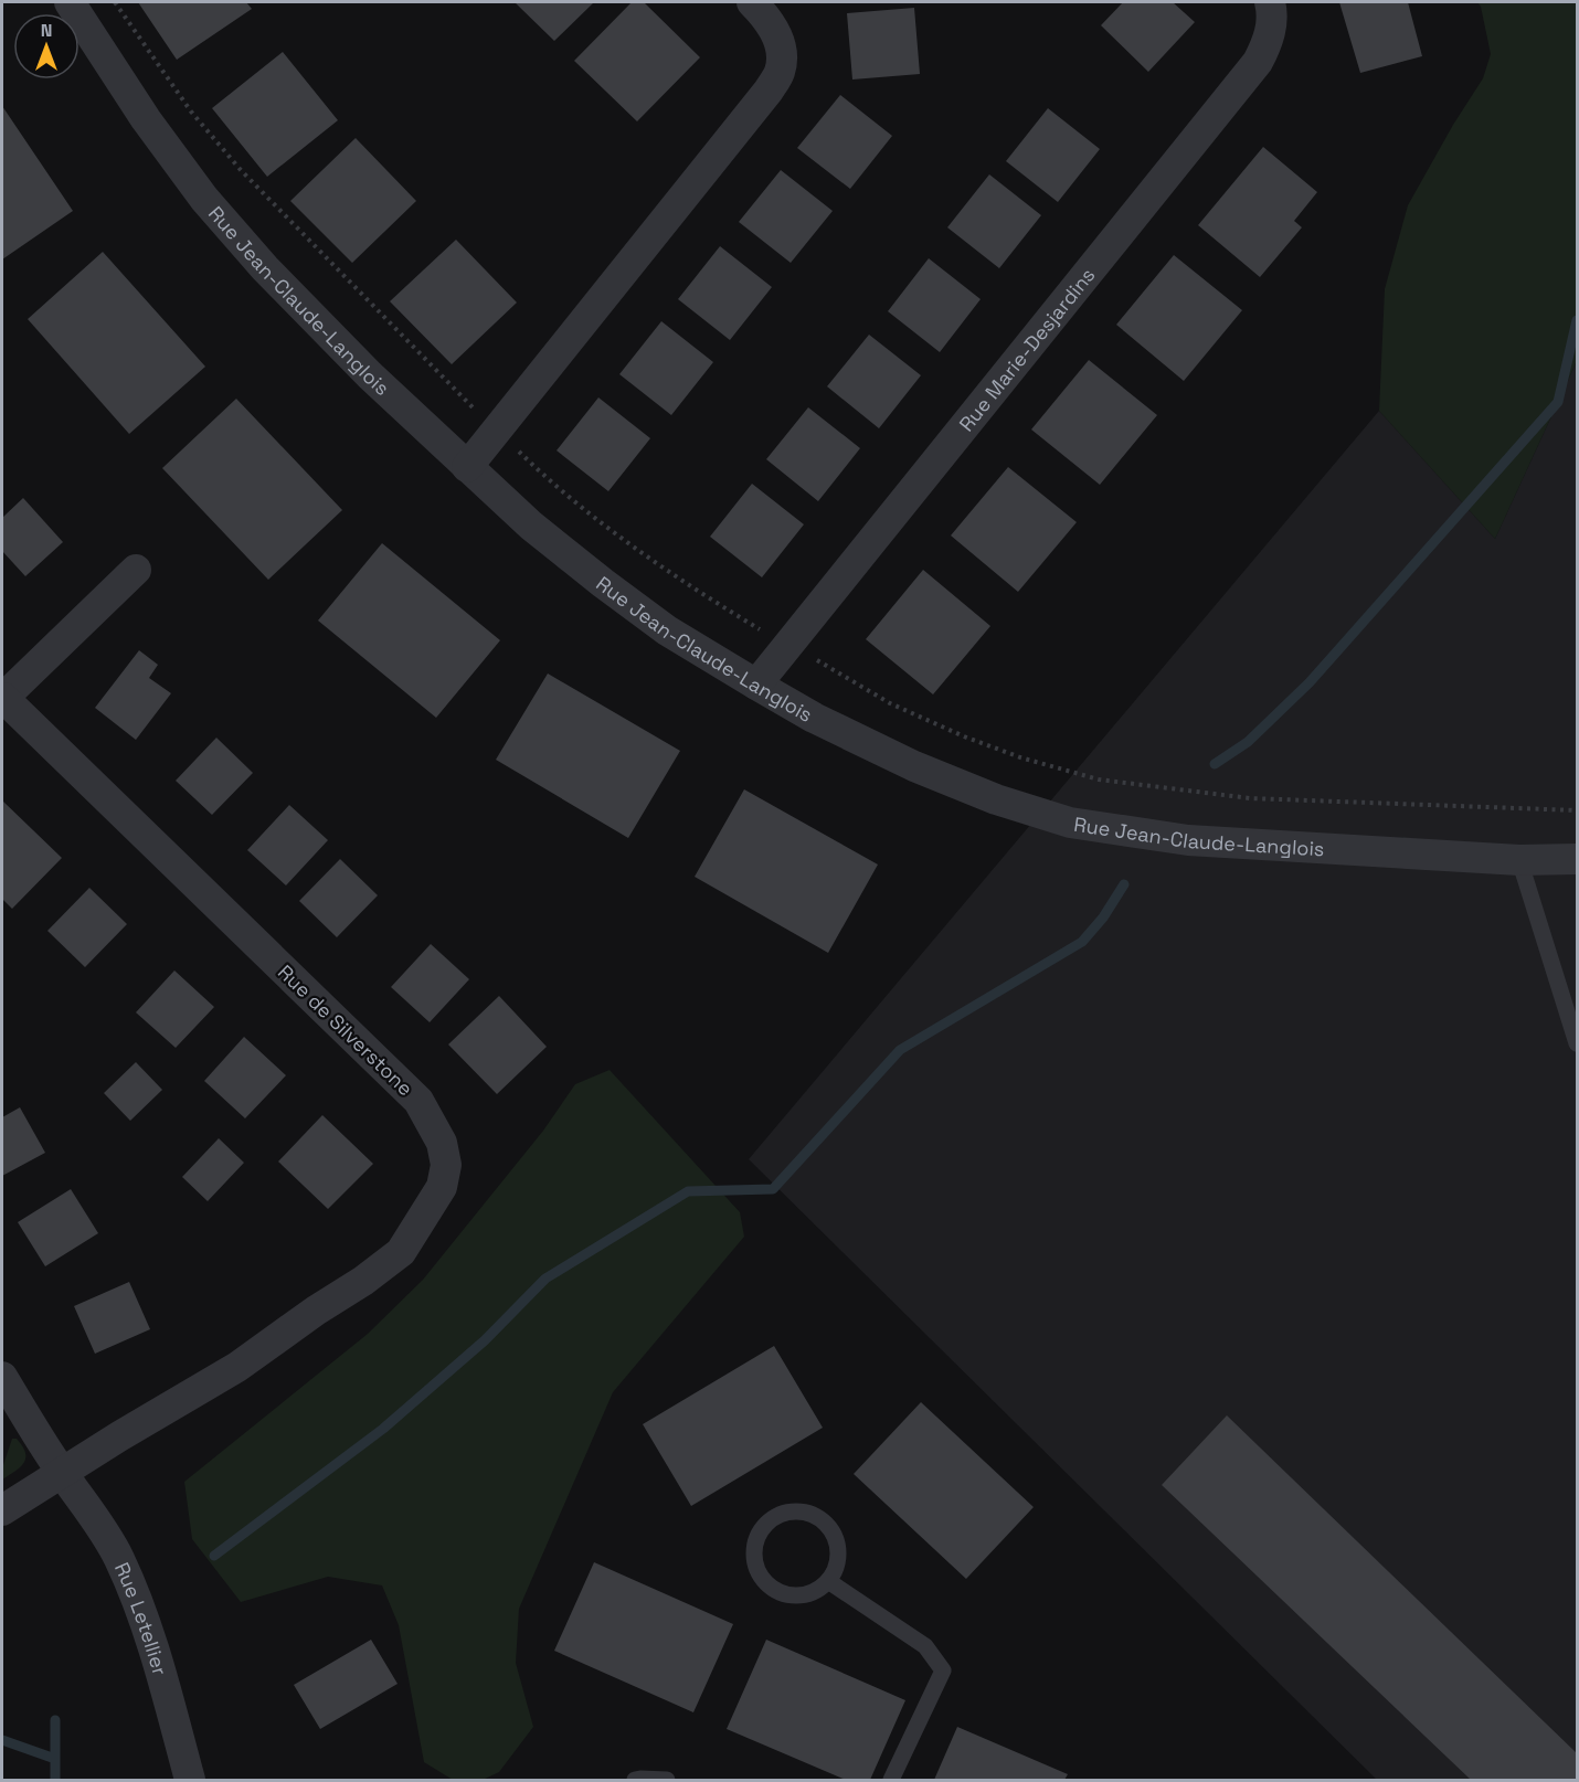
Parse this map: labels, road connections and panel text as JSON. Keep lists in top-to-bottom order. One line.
{"streets":{"street":["Rue Jean-Claude-Langlois","Rue Marie-Desjardins","Rue de Silverstone","Rue Letellier"]},"crossings":[["Rue Jean-Claude-Langlois","Rue Marie-Desjardins"],["Rue de Silverstone","Rue Letellier"]],"north":"top"}
